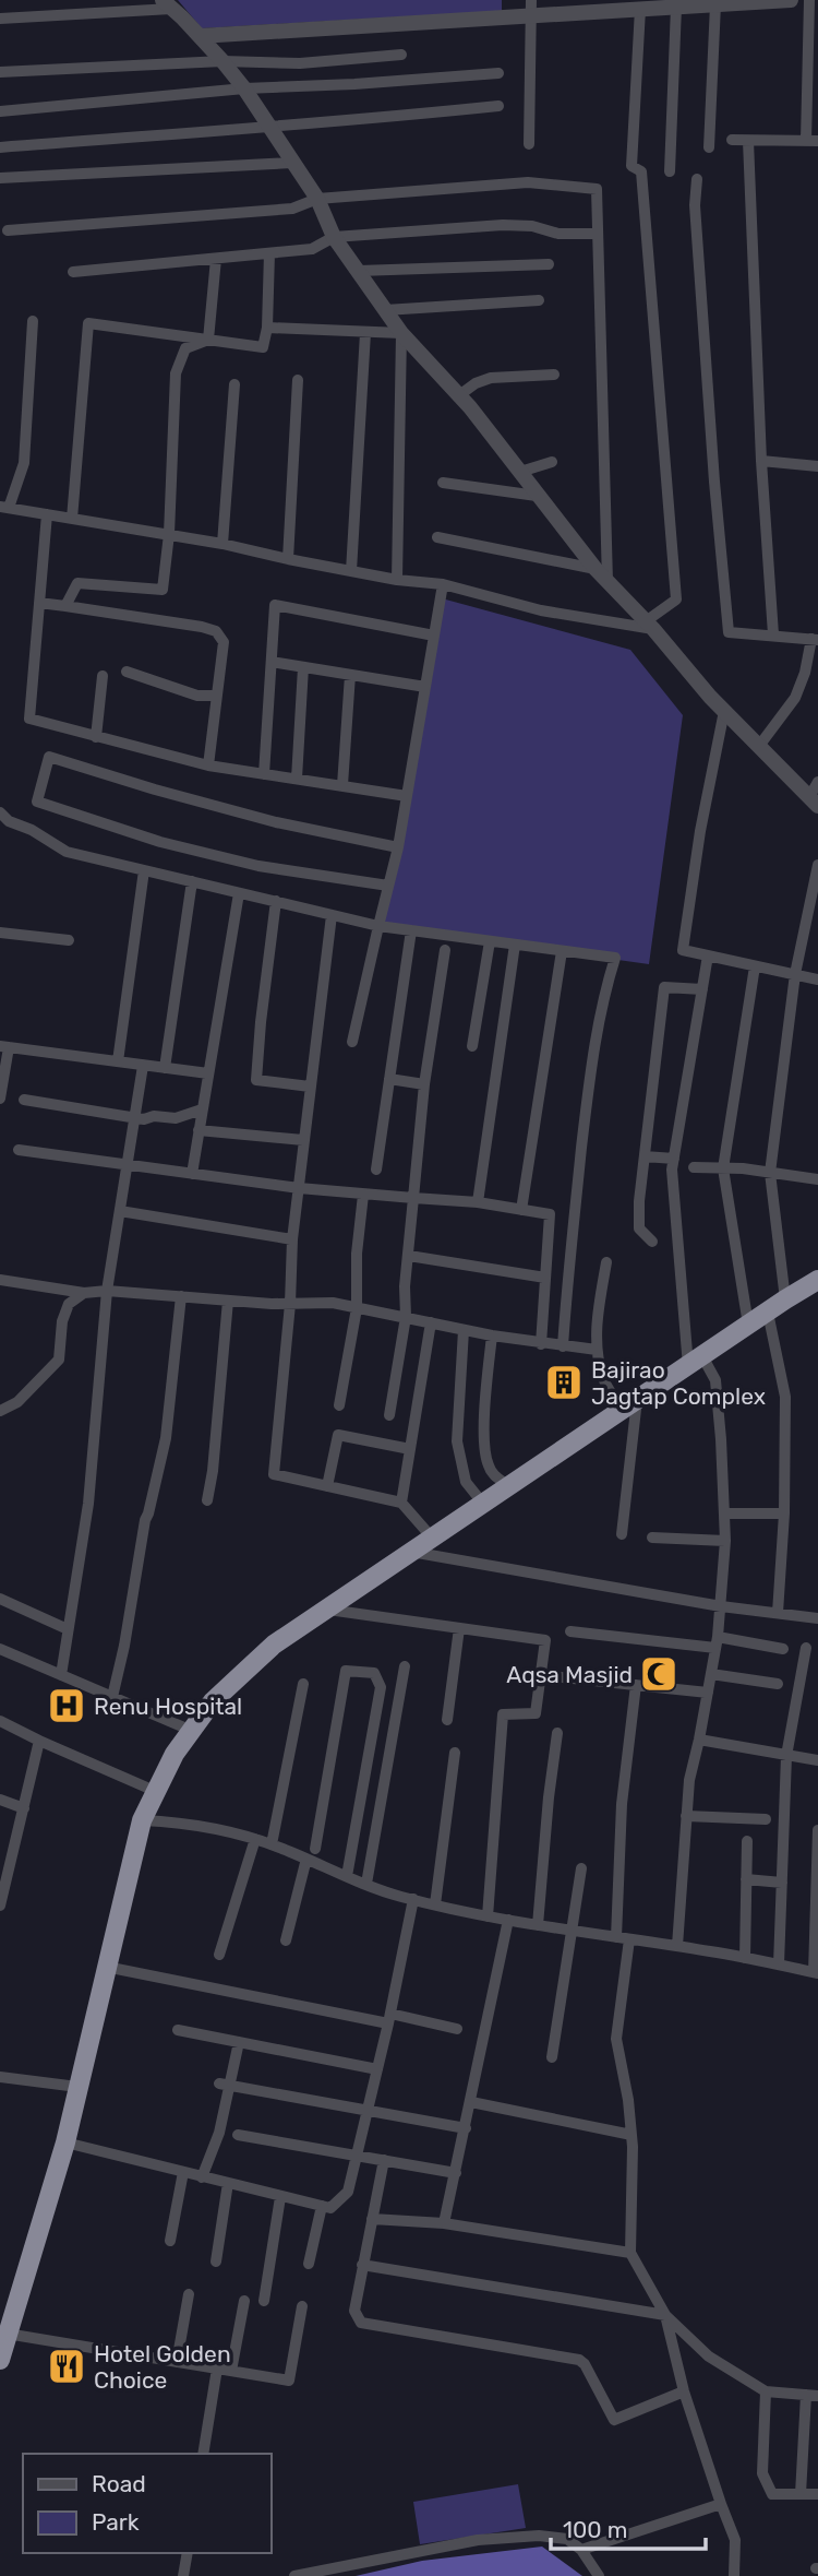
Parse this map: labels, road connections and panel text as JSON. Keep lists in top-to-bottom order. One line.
{"places":{"building":["Bajirao Jagtap Complex"],"mosque":["Aqsa Masjid"],"hospital":["Renu Hospital"],"restaurant":["Hotel Golden Choice"]},"legend":["Road","Park"],"scale_bar":"100 m"}
